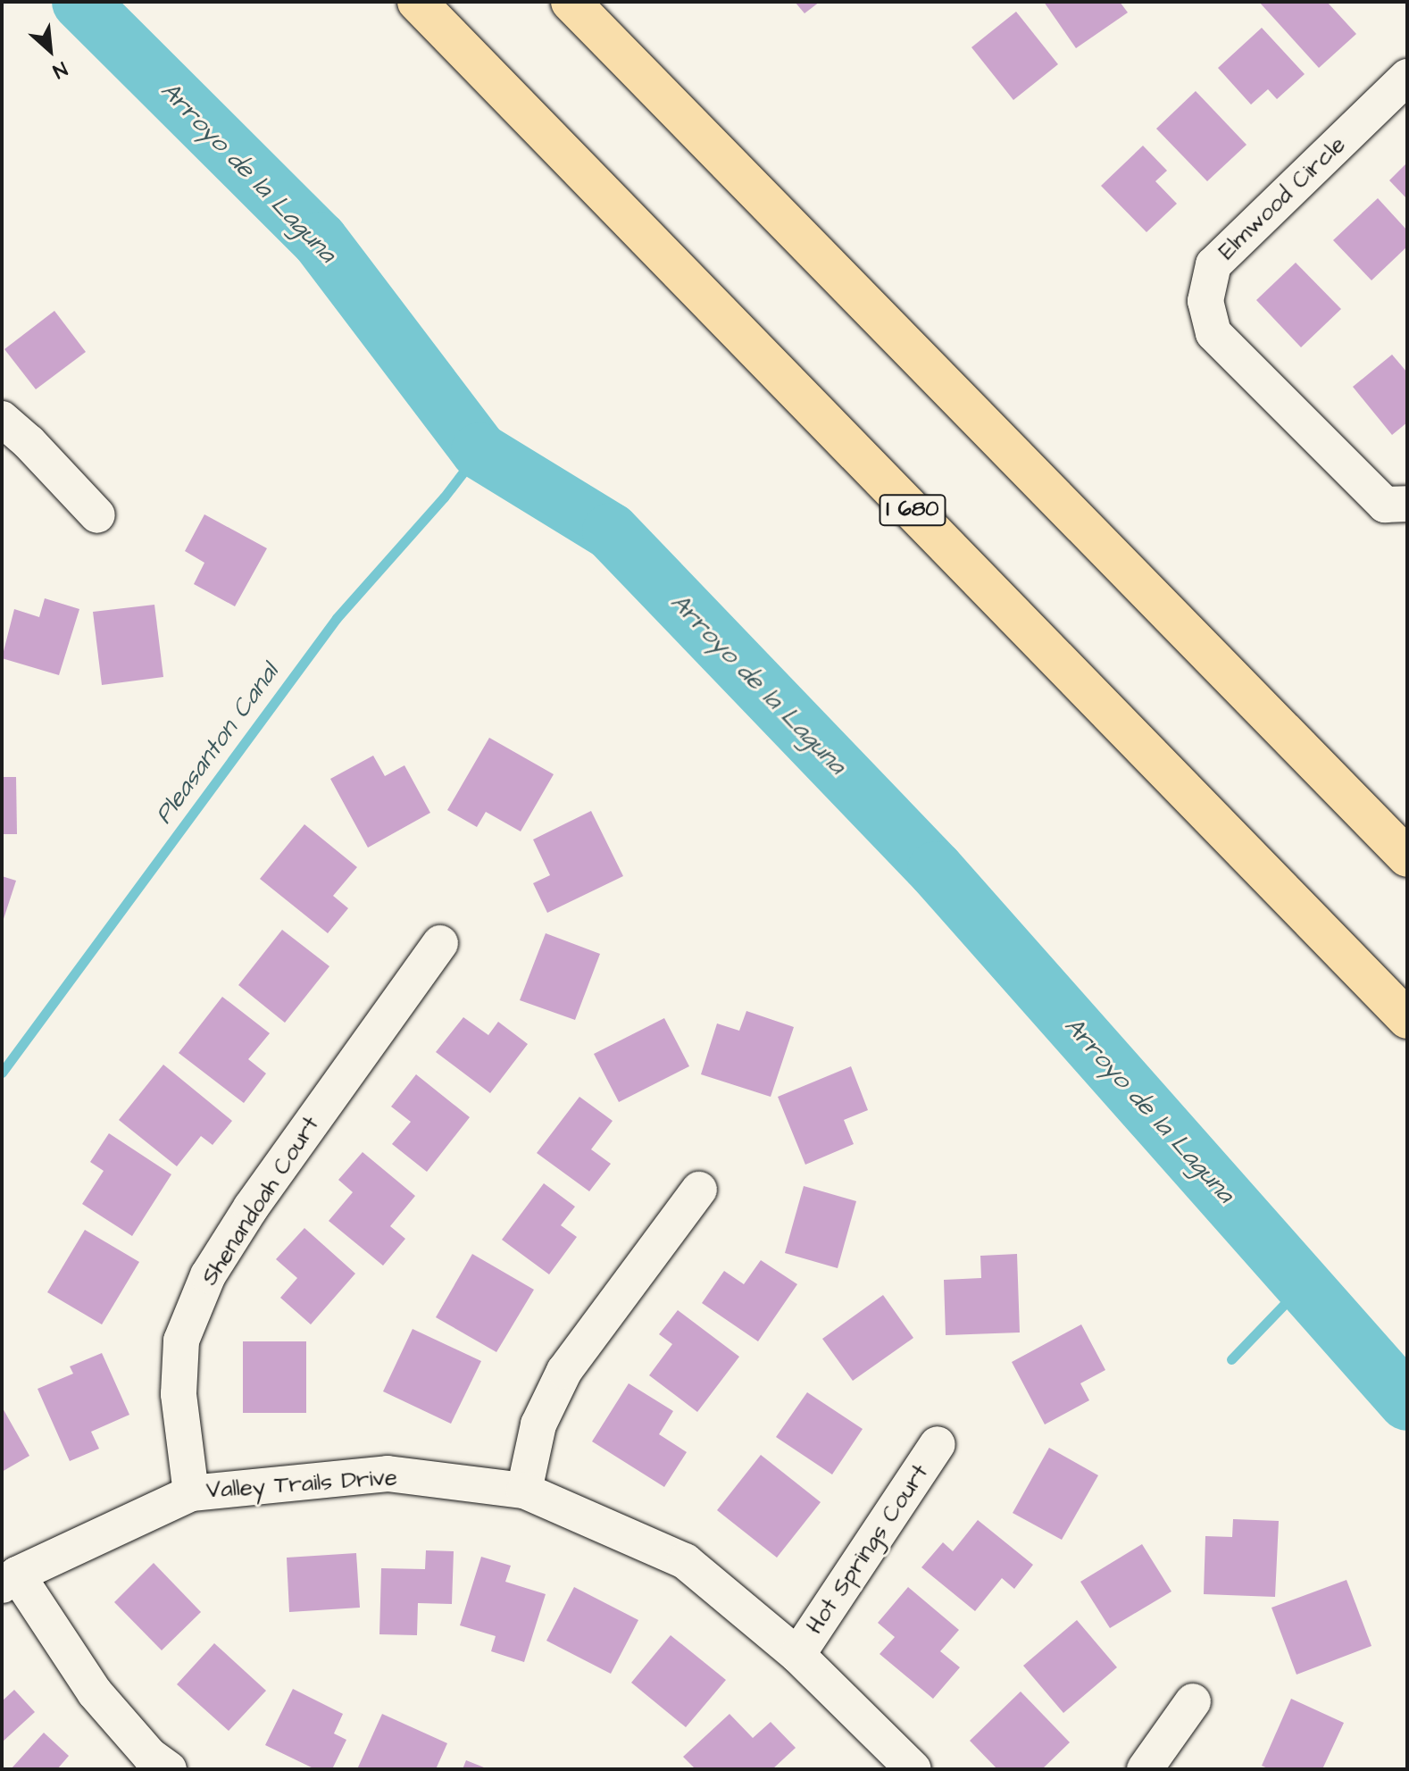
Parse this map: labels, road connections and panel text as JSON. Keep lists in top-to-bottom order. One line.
{"streets":{"highway":["I 680"],"street":["Elmwood Circle","Shenandoah Court","Valley Trails Drive","Hot Springs Court"]},"crossings":[["Shenandoah Court","Valley Trails Drive"],["Valley Trails Drive","Hot Springs Court"]],"water":["Arroyo de la Laguna","Pleasanton Canal"],"north":"bottom right"}
